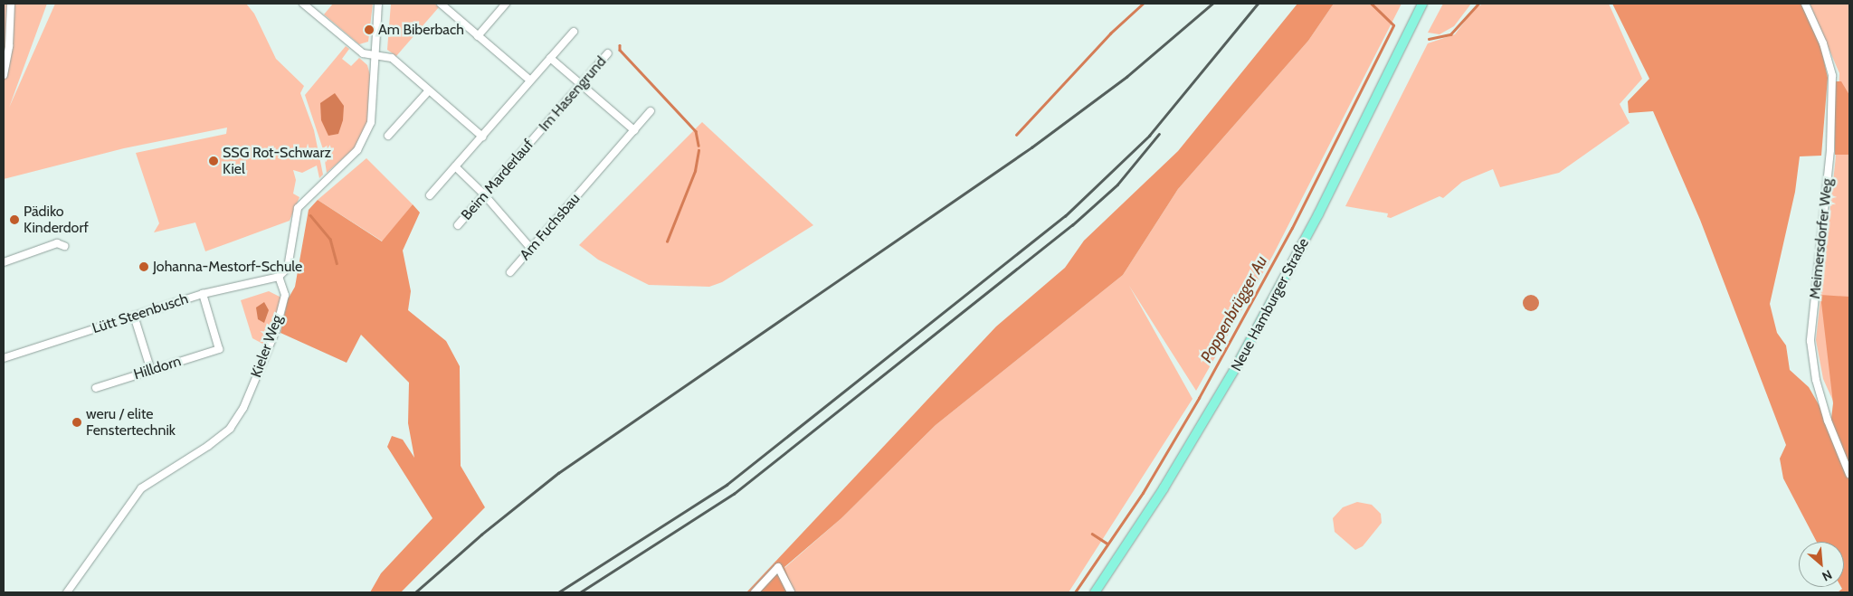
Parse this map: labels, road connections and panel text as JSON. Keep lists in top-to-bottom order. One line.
{"streets":{"main road":["Neue Hamburger Straße"],"street":["Im Hasengrund","Beim Marderlauf","Am Fuchsbau","Meimersdorfer Weg","Lütt Steenbusch","Kieler Weg","Hilldorn"]},"crossings":[["Im Hasengrund","Beim Marderlauf"],["Lütt Steenbusch","Kieler Weg"],["Lütt Steenbusch","Hilldorn"]],"water":["Poppenbrügger Au"],"places":["Am Biberbach","SSG Rot-Schwarz Kiel","Pädiko Kinderdorf","Johanna-Mestorf-Schule","weru / elite Fenstertechnik"],"north":"bottom right"}
